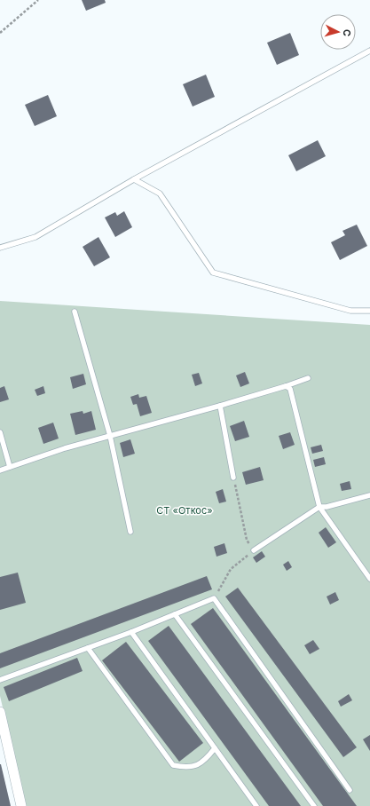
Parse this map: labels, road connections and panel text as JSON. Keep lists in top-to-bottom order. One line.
{"parks":["СТ «Откос»"],"north":"right"}
